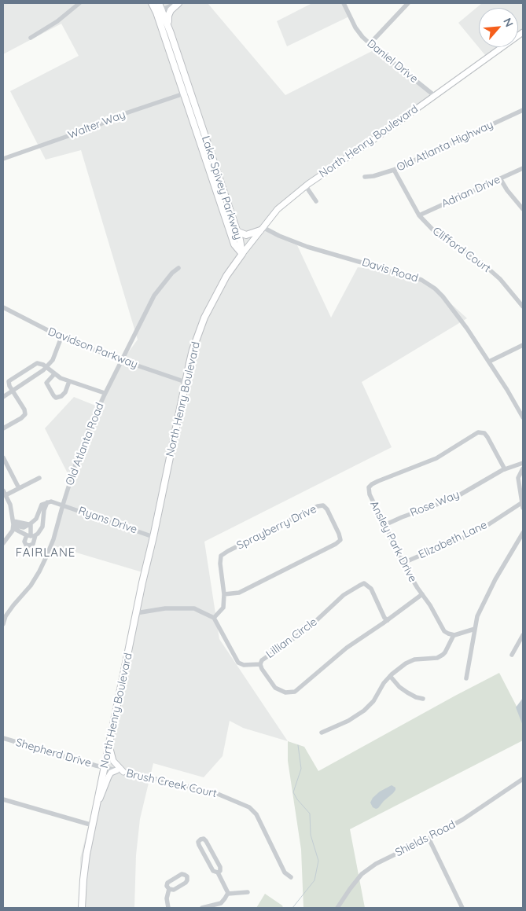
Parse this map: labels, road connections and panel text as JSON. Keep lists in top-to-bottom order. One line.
{"streets":{"highway":["North Henry Boulevard","Lake Spivey Parkway"],"street":["Daniel Drive","Walter Way","Old Atlanta Highway","Adrian Drive","Clifford Court","Davis Road","Davidson Parkway","Old Atlanta Road","Rose Way","Ryans Drive","Sprayberry Drive","Elizabeth Lane","Ansley Park Drive","Lillian Circle","Shepherd Drive","Brush Creek Court","Shields Road"]},"crossings":[["Daniel Drive","North Henry Boulevard"],["Walter Way","Lake Spivey Parkway"],["North Henry Boulevard","Lake Spivey Parkway"],["North Henry Boulevard","Davis Road"],["North Henry Boulevard","Davidson Parkway"],["North Henry Boulevard","Ryans Drive"],["North Henry Boulevard","Shepherd Drive"],["North Henry Boulevard","Brush Creek Court"],["Old Atlanta Highway","Clifford Court"],["Adrian Drive","Clifford Court"],["Davidson Parkway","Old Atlanta Road"],["Old Atlanta Road","Ryans Drive"],["Rose Way","Ansley Park Drive"],["Elizabeth Lane","Ansley Park Drive"],["Ansley Park Drive","Lillian Circle"],["Shepherd Drive","Brush Creek Court"]],"districts":["FAIRLANE"],"north":"top right"}
